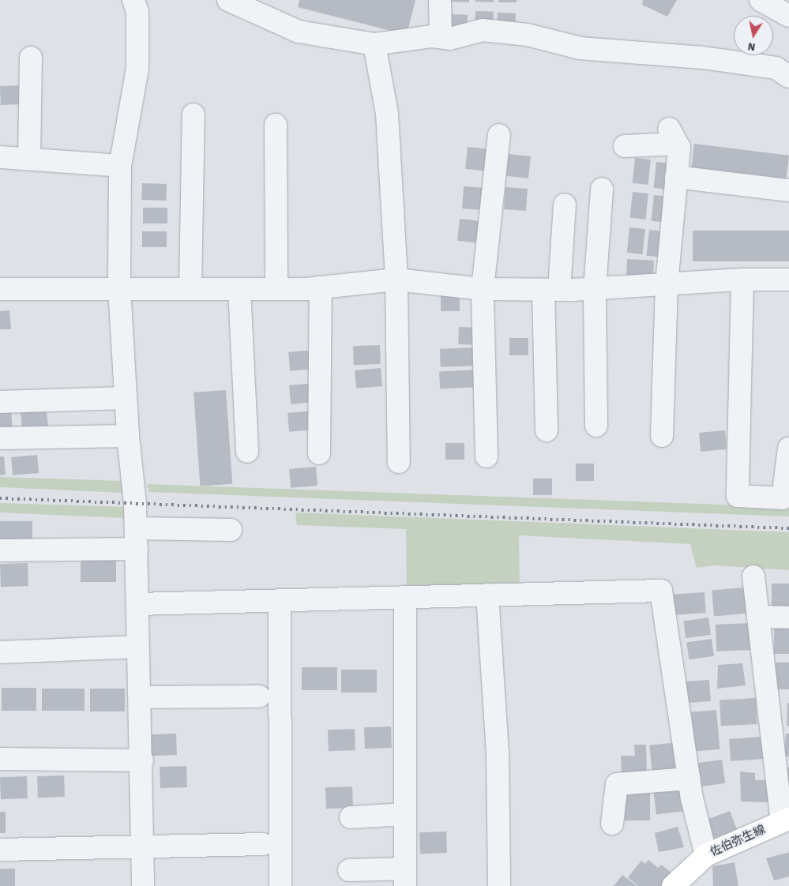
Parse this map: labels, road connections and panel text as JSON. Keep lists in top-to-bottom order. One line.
{"streets":{"main road":["佐伯弥生線"]},"north":"bottom"}
